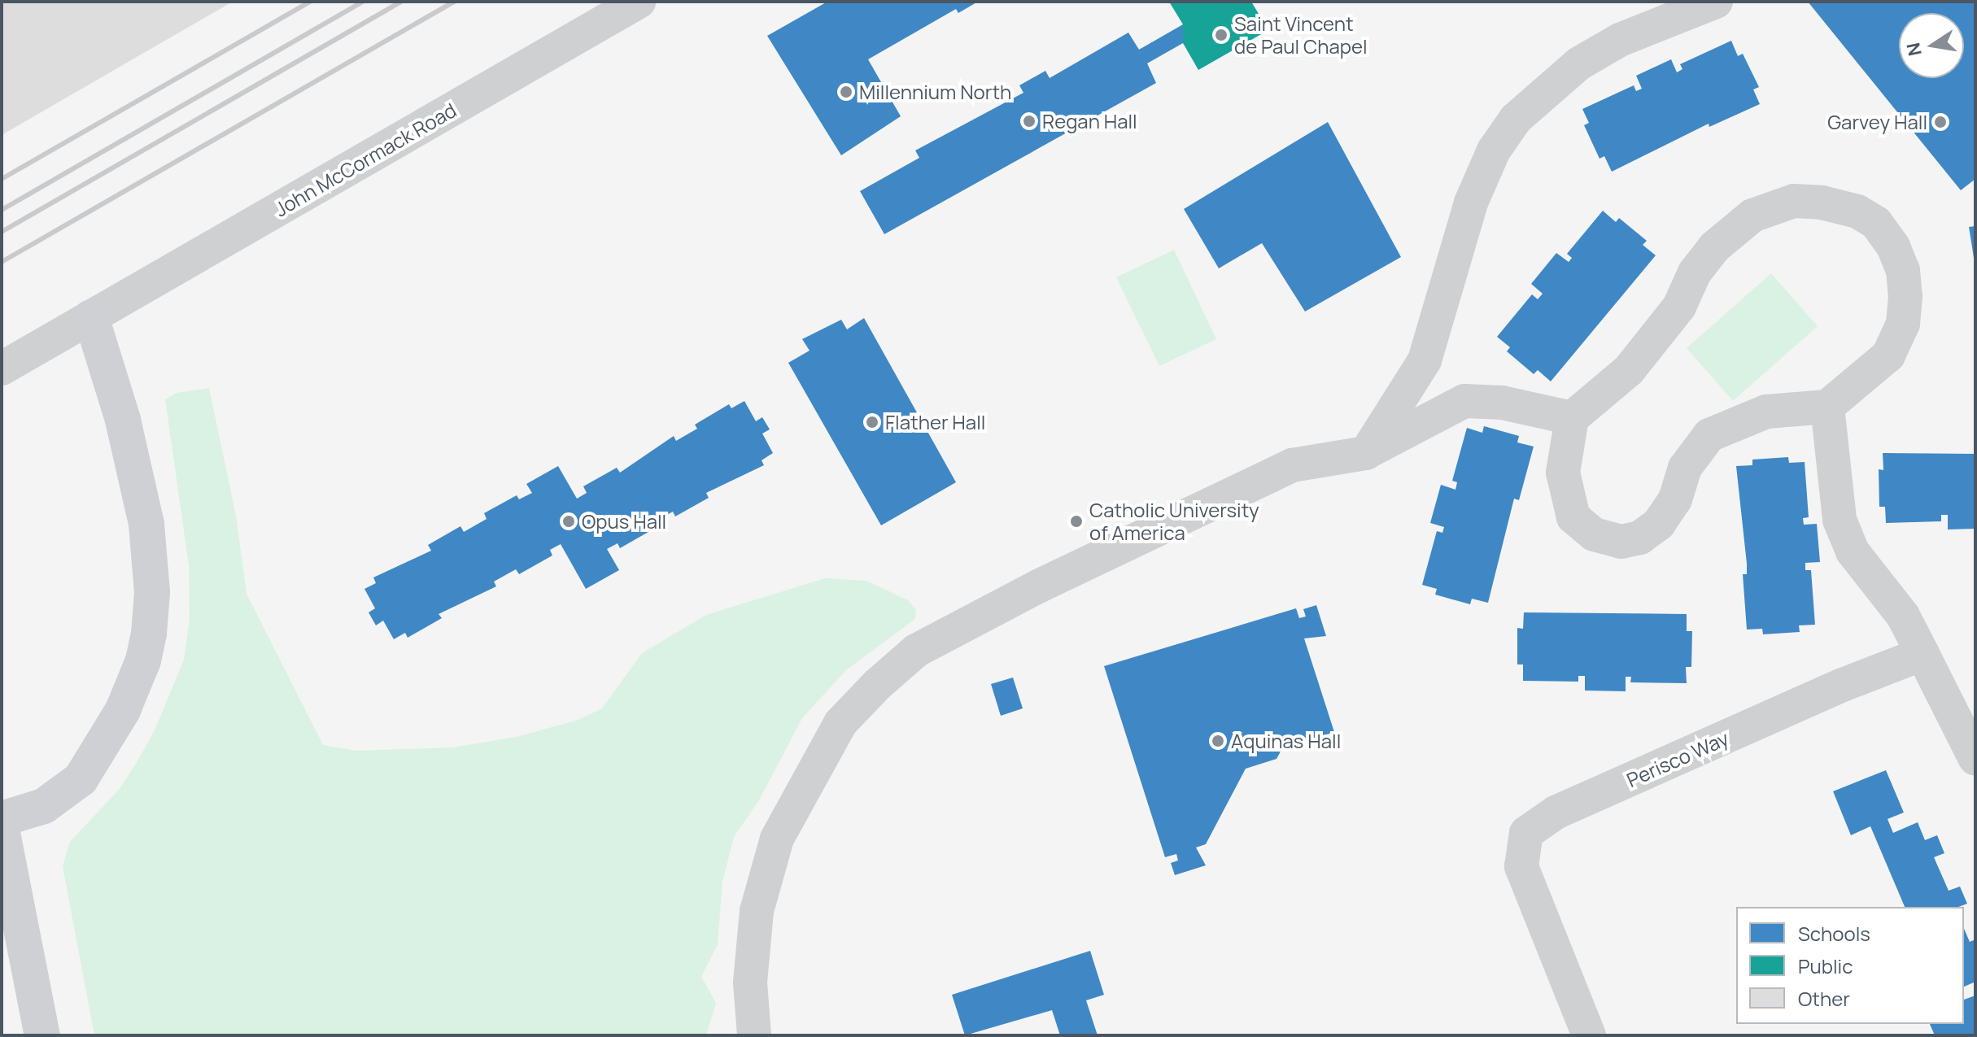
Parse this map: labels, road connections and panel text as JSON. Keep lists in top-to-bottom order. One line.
{"streets":{"street":["John McCormack Road","Perisco Way"]},"places":["Saint Vincent de Paul Chapel","Millennium North","Regan Hall","Garvey Hall","Flather Hall","Opus Hall","Catholic University of America","Aquinas Hall"],"legend":["Schools","Public","Other"],"north":"left"}
